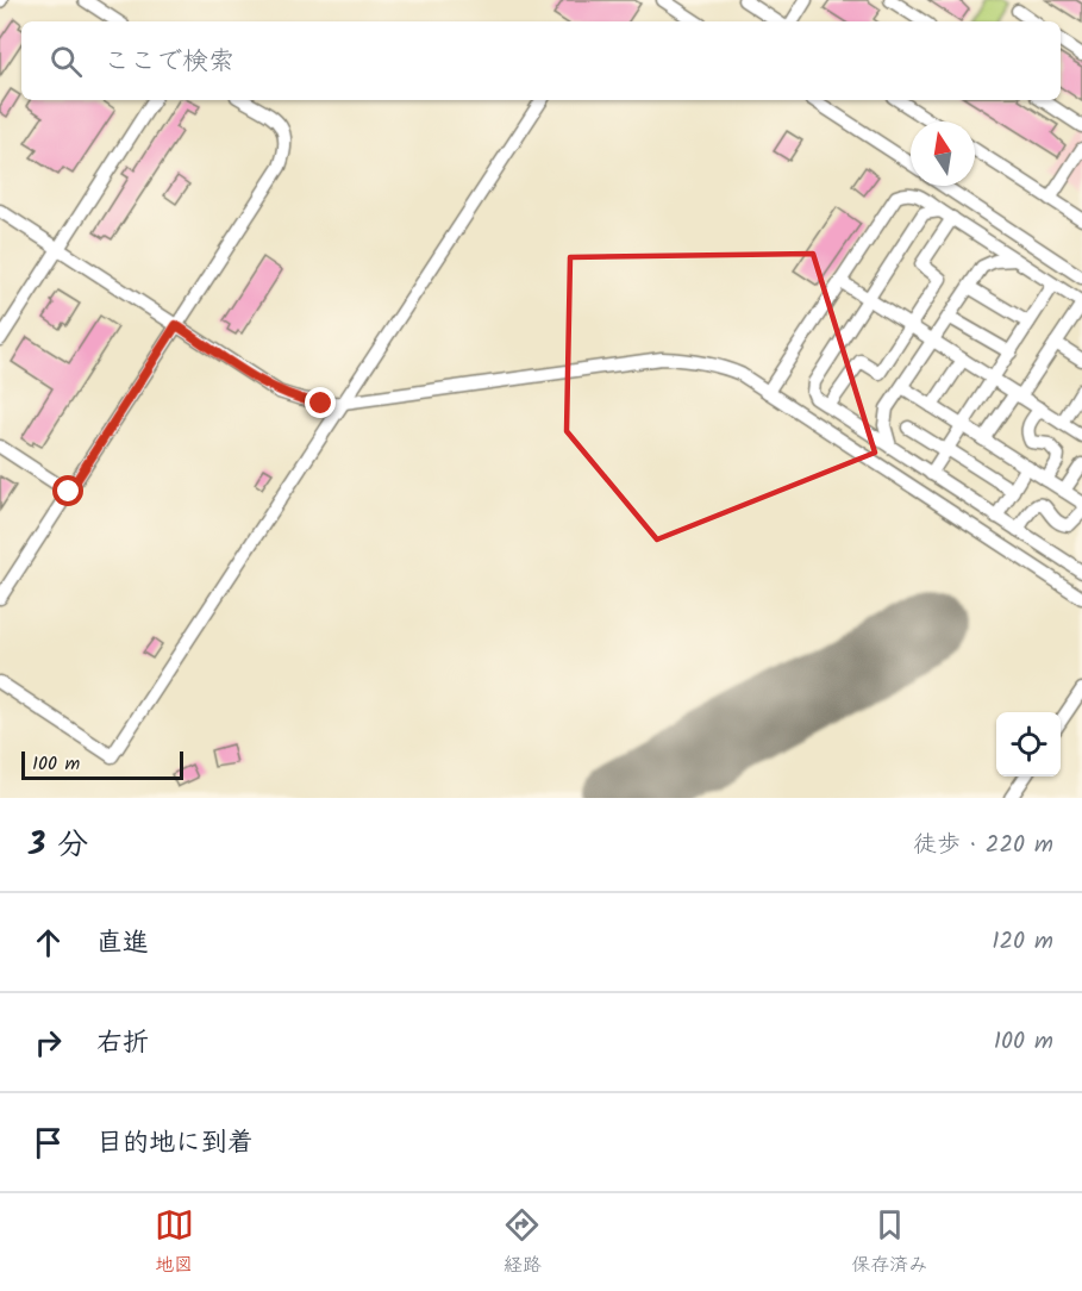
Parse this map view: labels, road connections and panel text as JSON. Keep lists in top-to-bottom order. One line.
{"scale_bar":"100 m","north":"top","page":{"search":"ここで検索","scale":"100 m","heading":["3 分","徒歩 · 220 m"],"list":[["直進","120 m"],["右折","100 m"],"目的地に到着"],"nav":["地図","経路","保存済み"]}}
